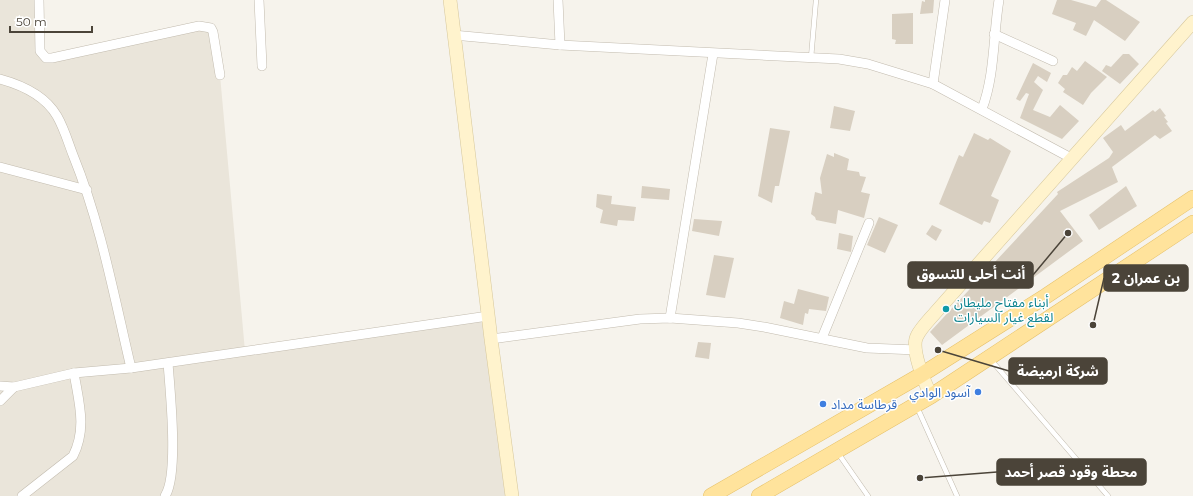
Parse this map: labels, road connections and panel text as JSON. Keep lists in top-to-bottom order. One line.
{"places":["أنت أحلى للتسوق","أبناء مفتاح مليطان لقطع غيار السيارات","بن عمران 2","شركة ارميضة","آسود الوادي","قرطاسة مداد","محطة وقود قصر أحمد"],"scale_bar":"50 m"}
